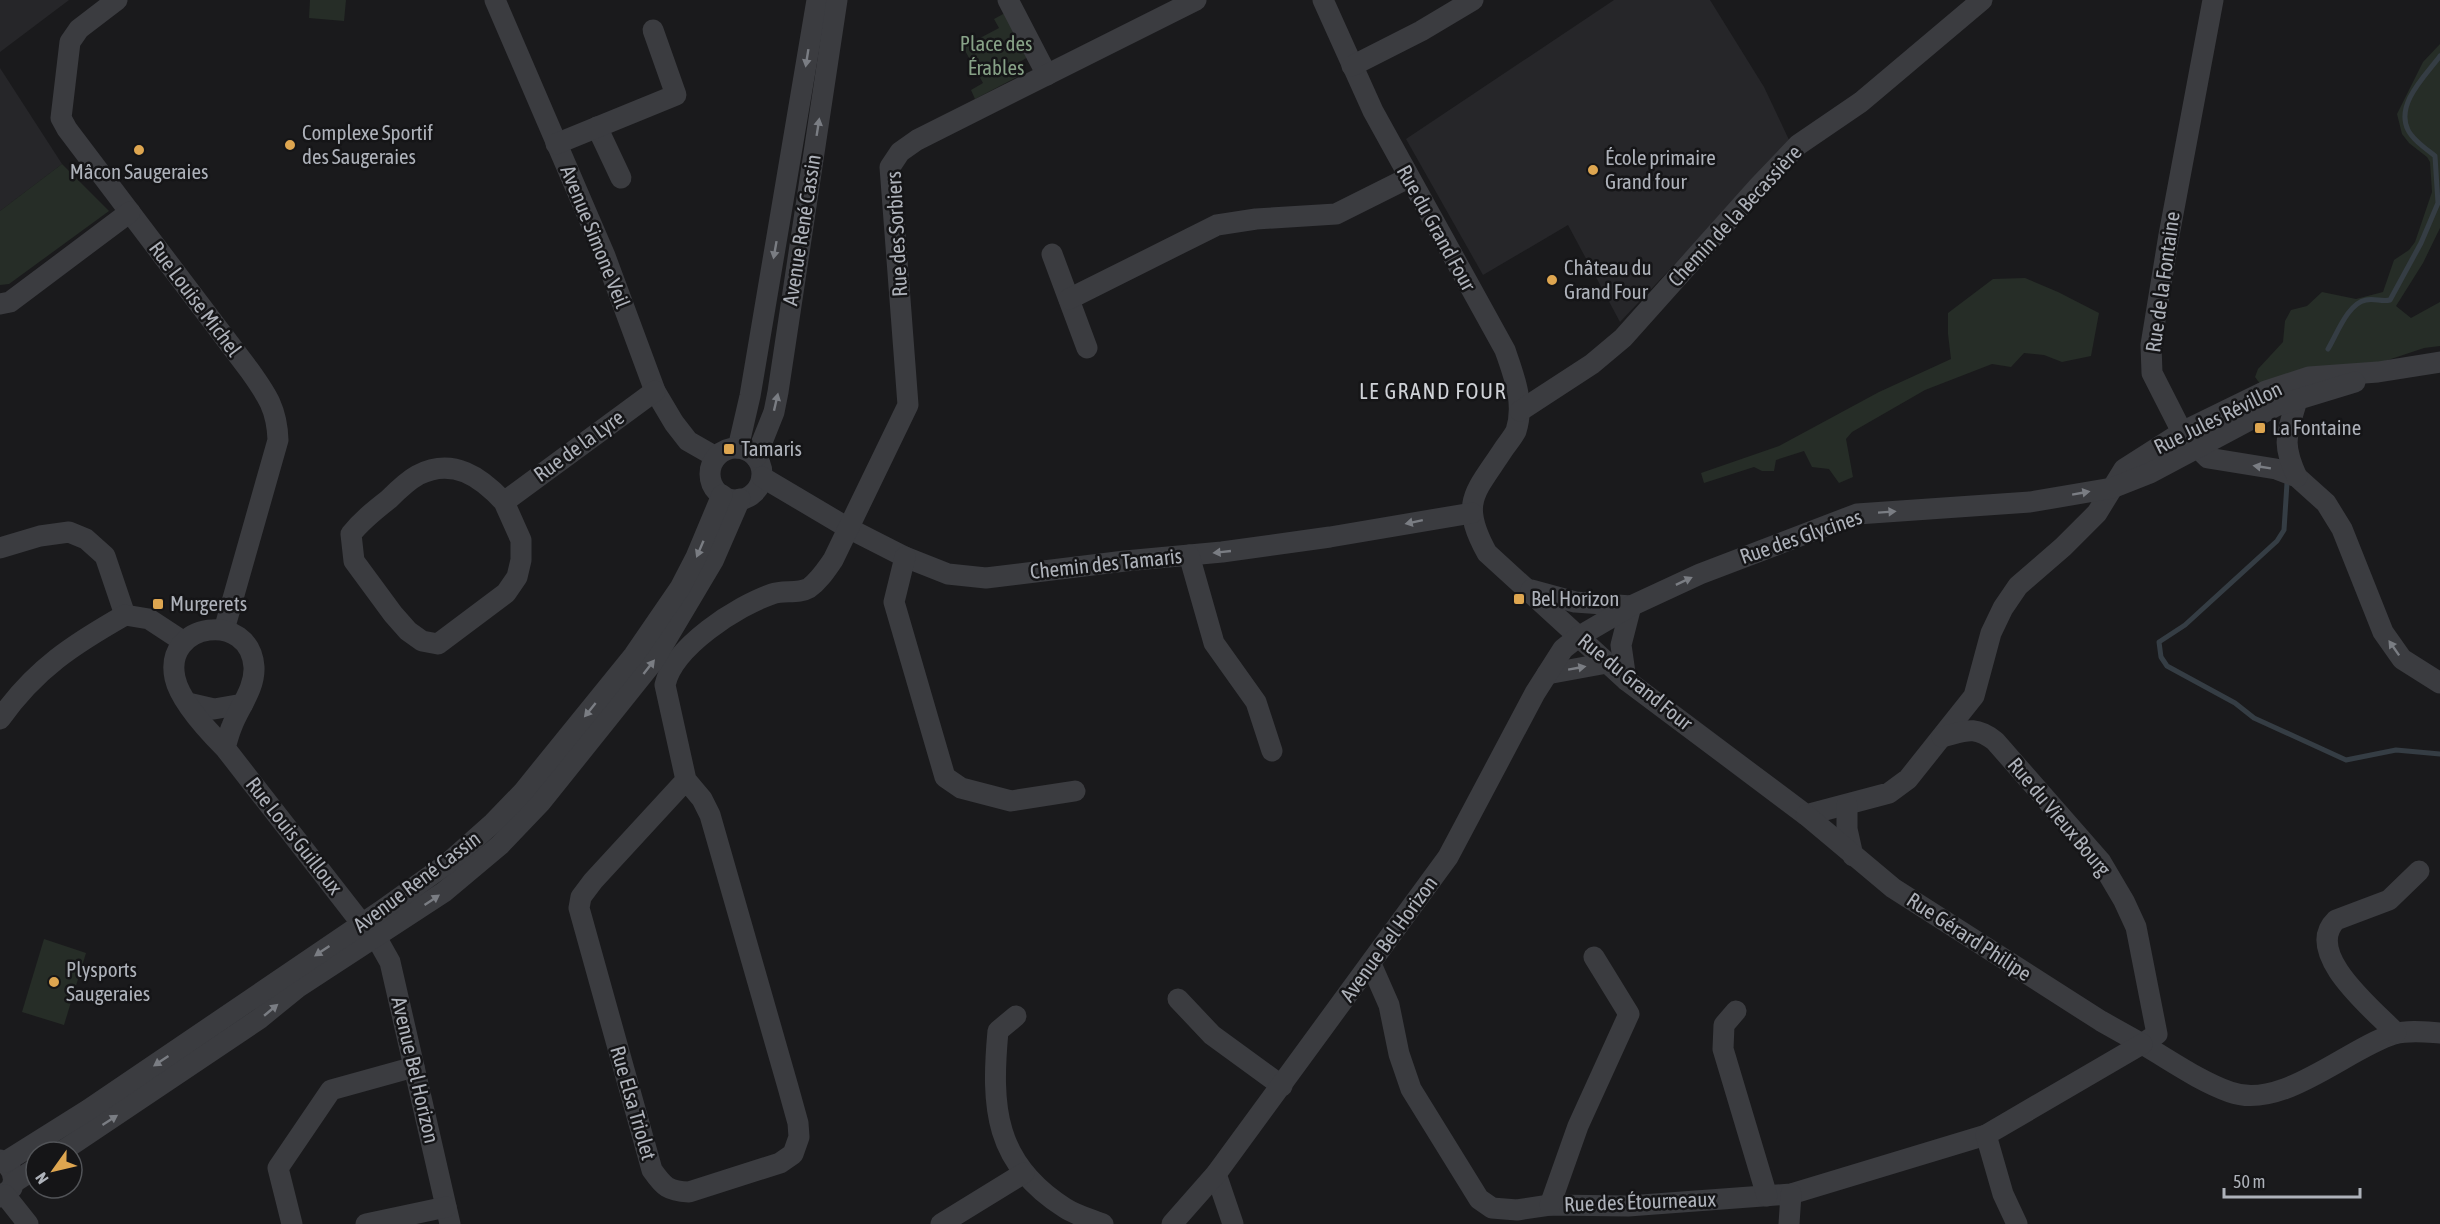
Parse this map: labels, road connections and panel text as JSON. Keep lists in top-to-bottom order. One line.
{"streets":{"street":["Chemin de la Becassière","Rue du Grand Four","Avenue René Cassin","Rue des Sorbiers","Avenue Simone Veil","Rue de la Fontaine","Rue Louise Michel","Rue Jules Révillon","Rue de la Lyre","Rue des Glycines","Chemin des Tamaris","Rue du Vieux Bourg","Rue Louis Guilloux","Rue Gérard Philipe","Avenue Bel Horizon","Rue Elsa Triolet","Rue des Étourneaux"]},"crossings":[["Chemin de la Becassière","Rue du Grand Four"],["Rue du Grand Four","Rue des Glycines"],["Rue du Grand Four","Chemin des Tamaris"],["Rue du Grand Four","Rue Gérard Philipe"],["Rue du Grand Four","Avenue Bel Horizon"],["Avenue René Cassin","Avenue Simone Veil"],["Avenue René Cassin","Chemin des Tamaris"],["Avenue René Cassin","Rue Louis Guilloux"],["Avenue René Cassin","Avenue Bel Horizon"],["Rue des Sorbiers","Chemin des Tamaris"],["Rue des Sorbiers","Rue Elsa Triolet"],["Avenue Simone Veil","Rue de la Lyre"],["Avenue Simone Veil","Chemin des Tamaris"],["Rue de la Fontaine","Rue Jules Révillon"],["Rue Louise Michel","Rue Louis Guilloux"],["Rue Jules Révillon","Rue des Glycines"],["Rue des Glycines","Avenue Bel Horizon"],["Chemin des Tamaris","Rue Elsa Triolet"],["Rue du Vieux Bourg","Rue Gérard Philipe"],["Rue du Vieux Bourg","Rue des Étourneaux"],["Rue Louis Guilloux","Avenue Bel Horizon"],["Rue Gérard Philipe","Rue des Étourneaux"],["Avenue Bel Horizon","Rue des Étourneaux"]],"one_way":["Rue de la Fontaine","Rue des Glycines","Chemin des Tamaris"],"districts":["LE GRAND FOUR"],"parks":["Place des Érables"],"places":{"other":["Complexe Sportif des Saugeraies","Mâcon Saugeraies","École primaire Grand four","Château du Grand Four","Plysports Saugeraies"],"transit":["La Fontaine","Tamaris","Bel Horizon","Murgerets"]},"scale_bar":"50 m","north":"bottom left"}
